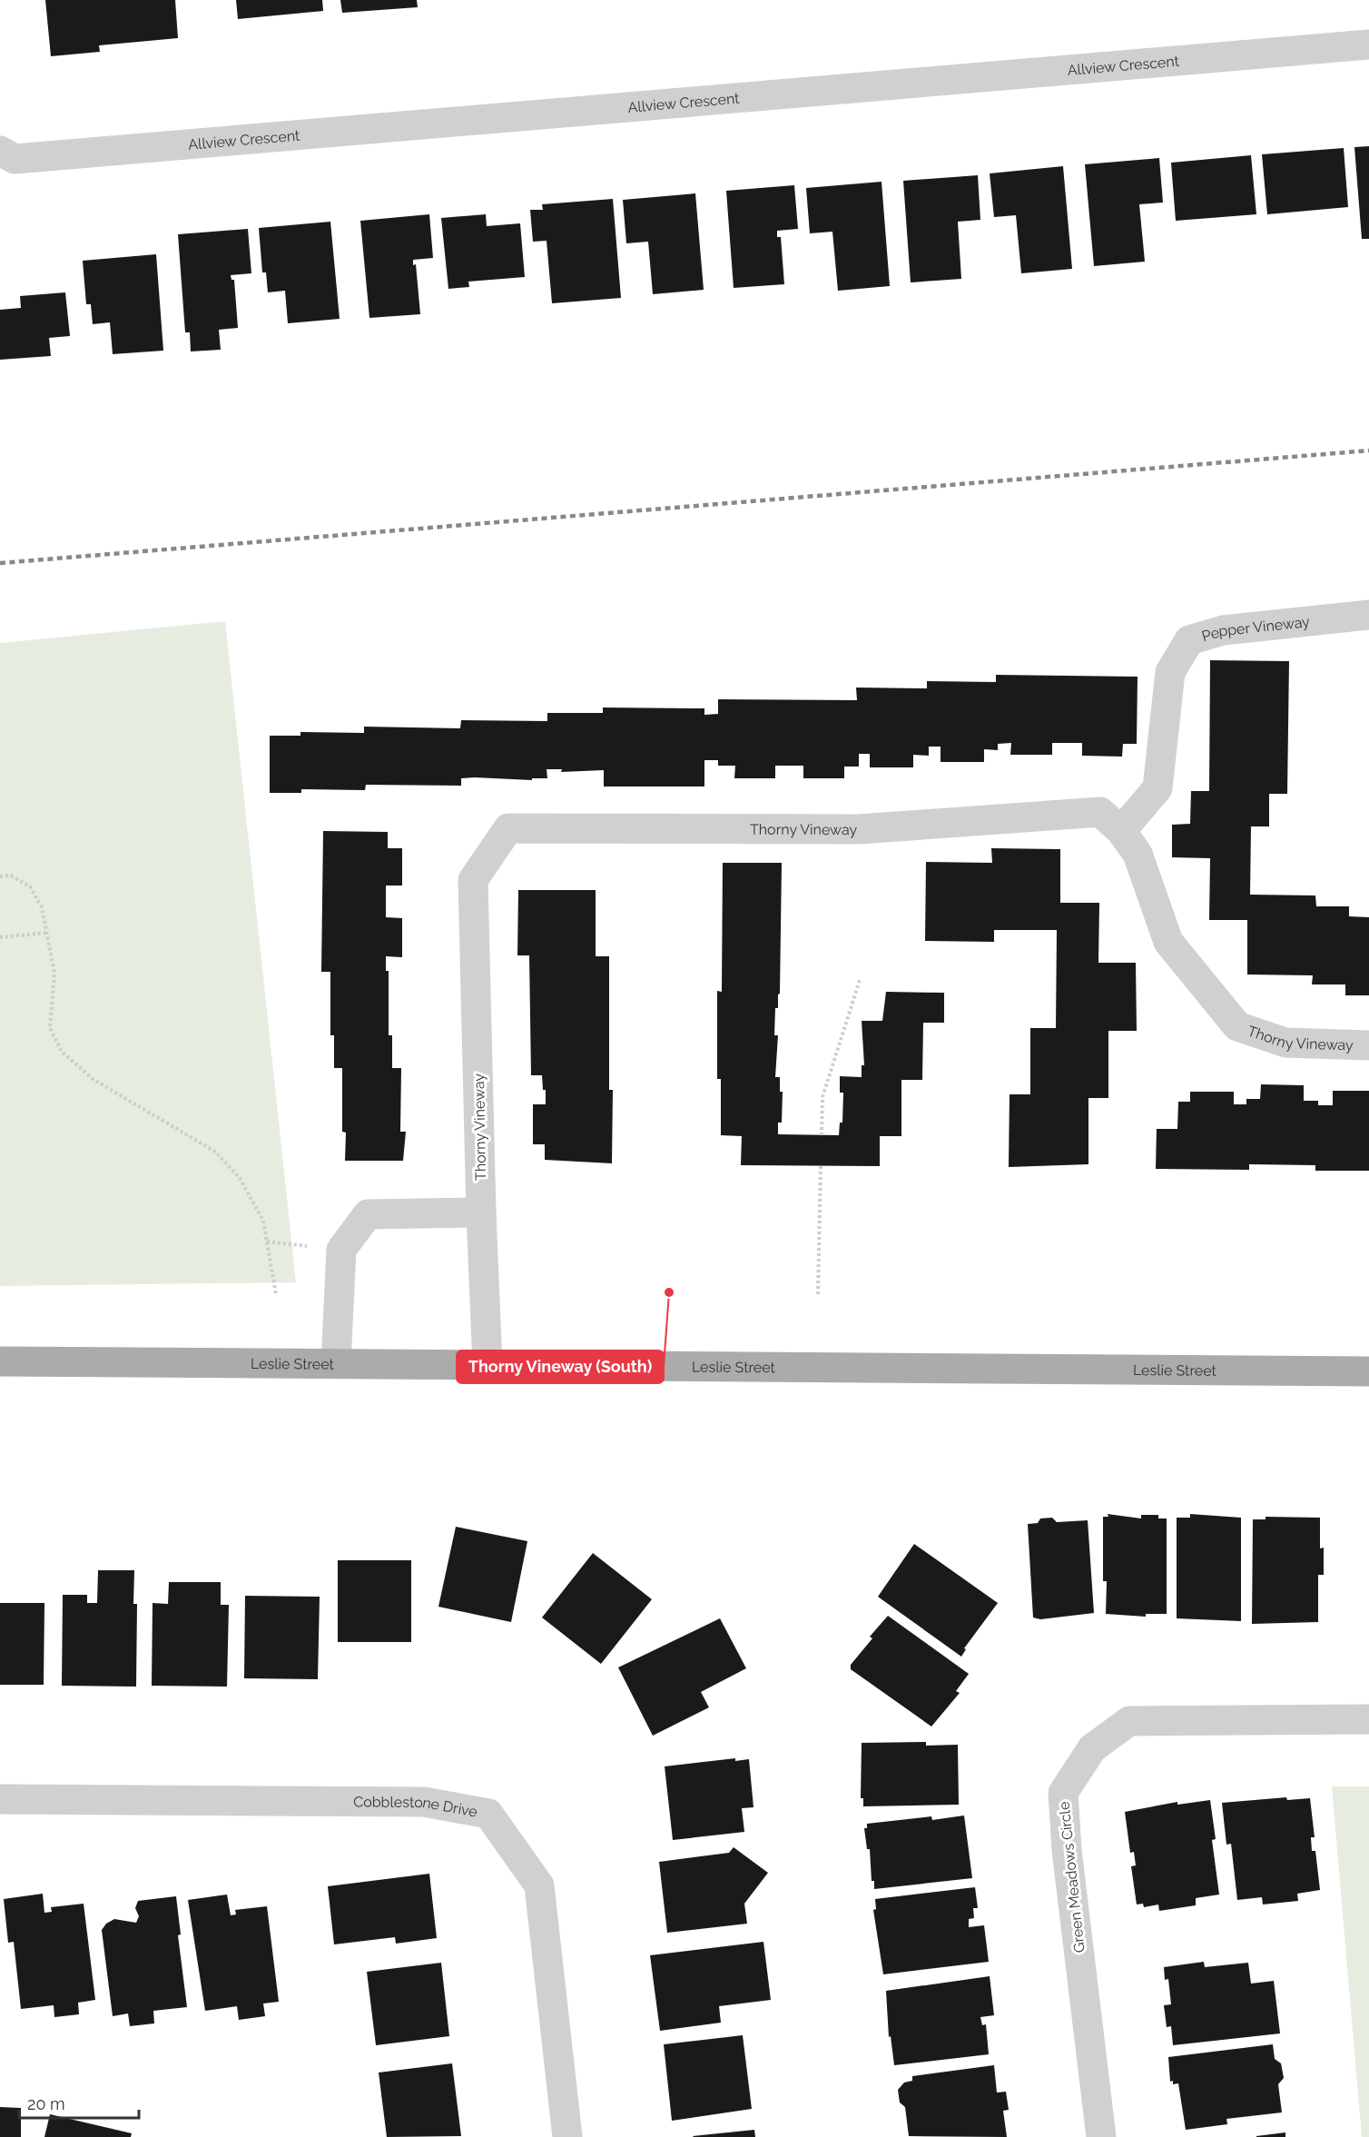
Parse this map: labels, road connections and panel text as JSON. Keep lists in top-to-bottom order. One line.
{"streets":{"main road":["Leslie Street"],"street":["Allview Crescent","Pepper Vineway","Thorny Vineway","Cobblestone Drive","Green Meadows Circle"]},"crossings":[["Pepper Vineway","Thorny Vineway"],["Thorny Vineway","Leslie Street"]],"places":["Thorny Vineway (South)"],"scale_bar":"20 m"}
